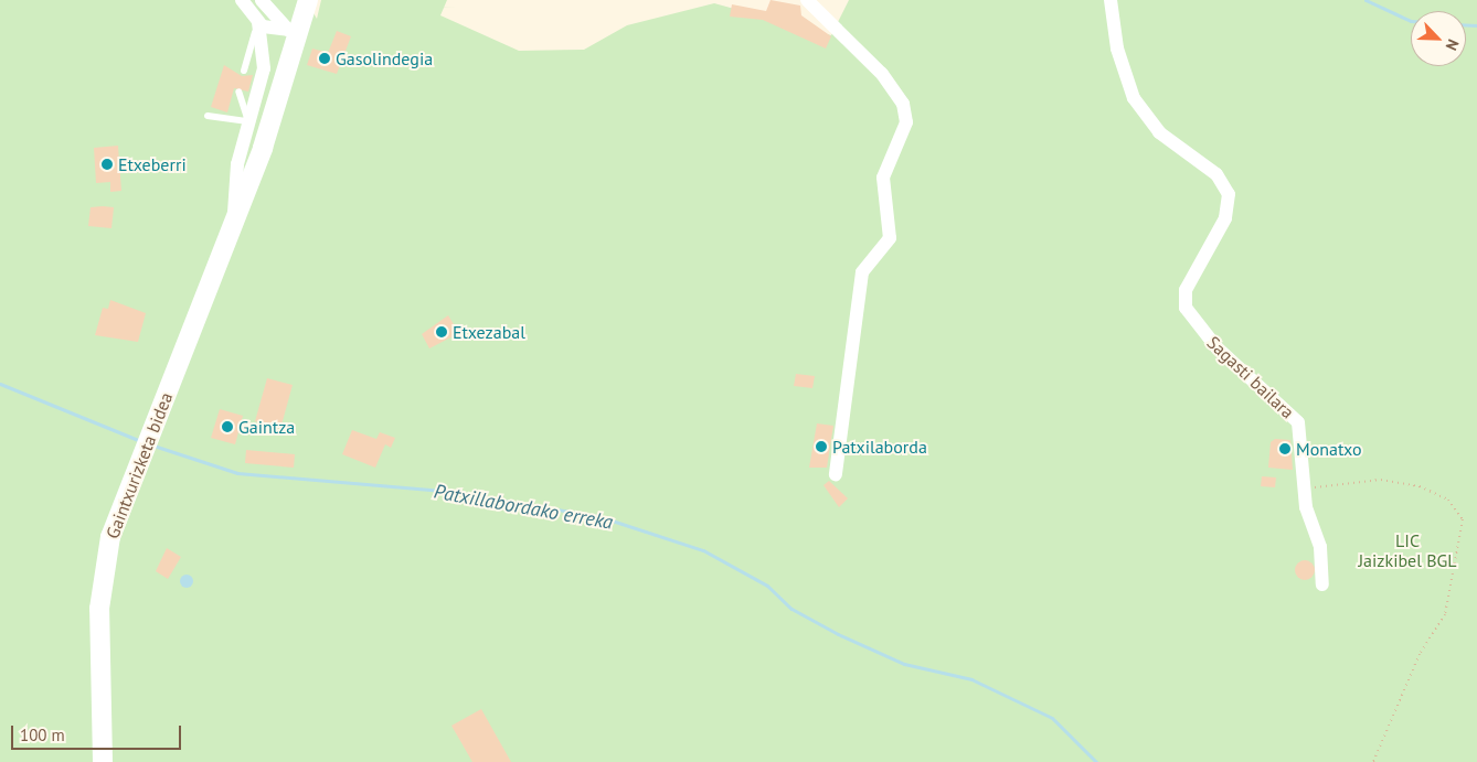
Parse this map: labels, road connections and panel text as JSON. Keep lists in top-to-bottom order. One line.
{"streets":{"main road":["Gaintxurizketa bidea"],"street":["Sagasti bailara"]},"water":["Patxillabordako erreka"],"parks":["LIC Jaizkibel BGL"],"places":["Gasolindegia","Etxeberri","Etxezabal","Gaintza","Patxilaborda","Monatxo"],"scale_bar":"100 m","north":"bottom right"}
